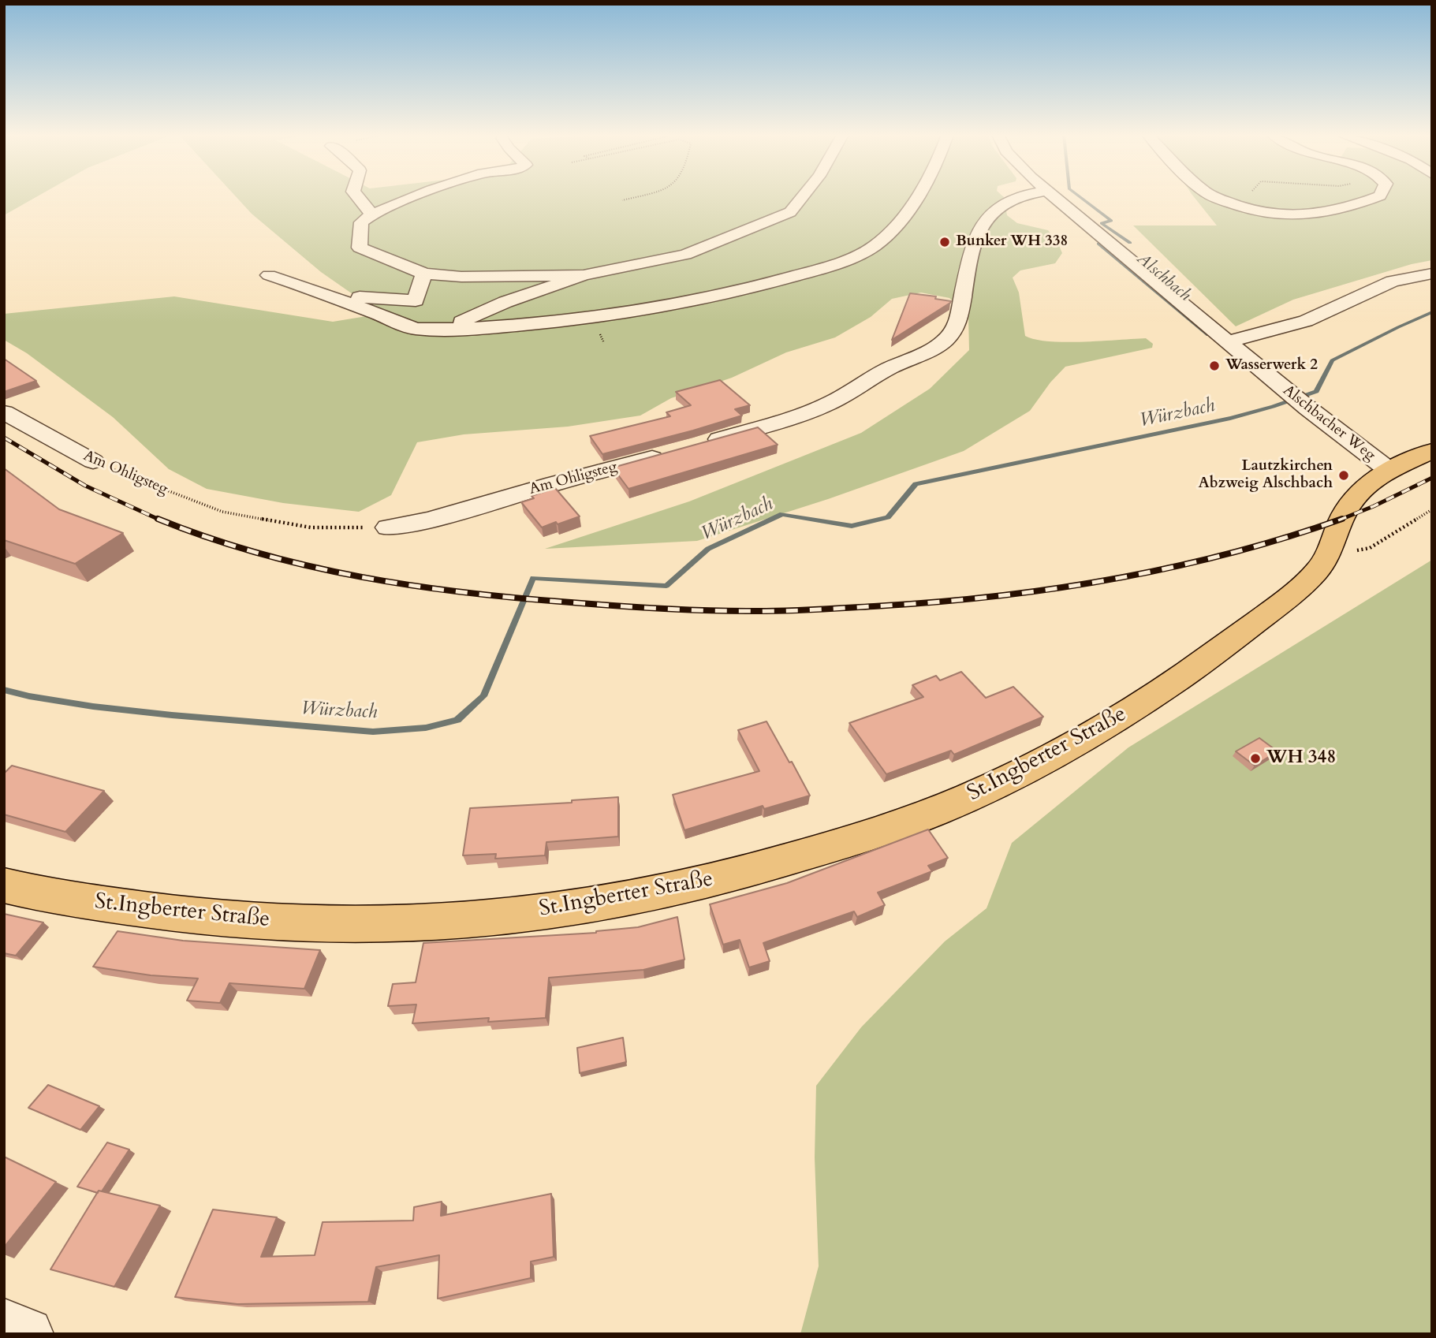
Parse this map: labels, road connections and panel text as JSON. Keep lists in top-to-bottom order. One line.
{"streets":{"main road":["St.Ingberter Straße"],"street":["Alschbacher Weg","Am Ohligsteg"]},"water":["Alschbach","Würzbach"],"places":["Bunker WH 338","Wasserwerk 2","Lautzkirchen Abzweig Alschbach","WH 348"]}
